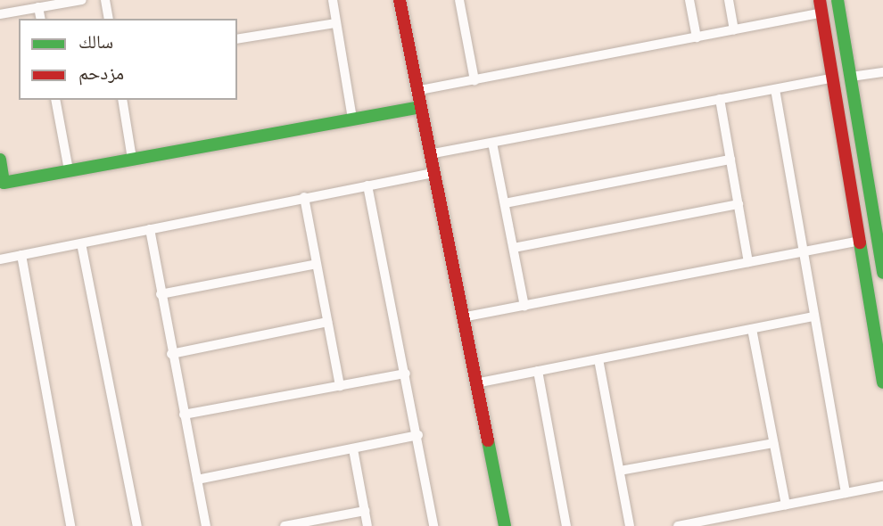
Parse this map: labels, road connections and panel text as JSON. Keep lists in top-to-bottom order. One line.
{"legend":["سالك","مزدحم"]}
